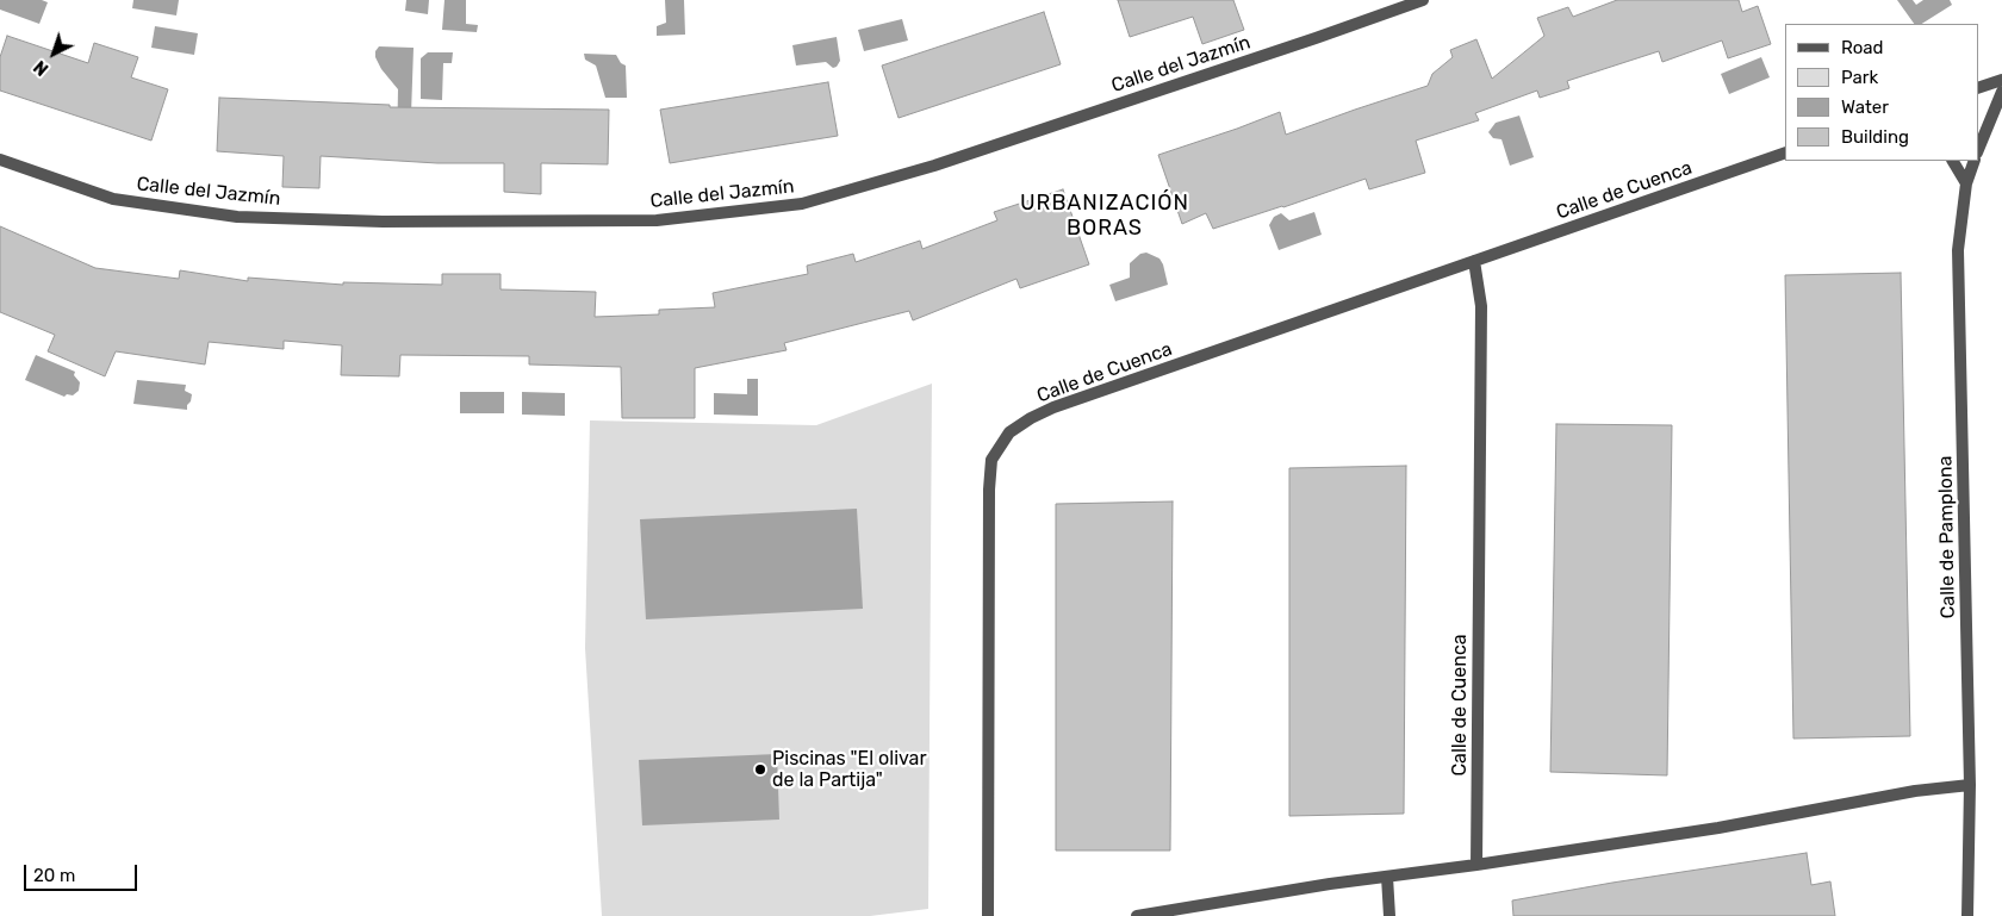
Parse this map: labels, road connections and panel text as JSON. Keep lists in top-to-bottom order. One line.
{"streets":{"street":["Calle del Jazmín","Calle de Cuenca","Calle de Pamplona"]},"districts":["URBANIZACIÓN BORAS"],"places":["Piscinas \"El olivar de la Partija\""],"legend":["Road","Park","Water","Building"],"scale_bar":"20 m","north":"bottom left"}
